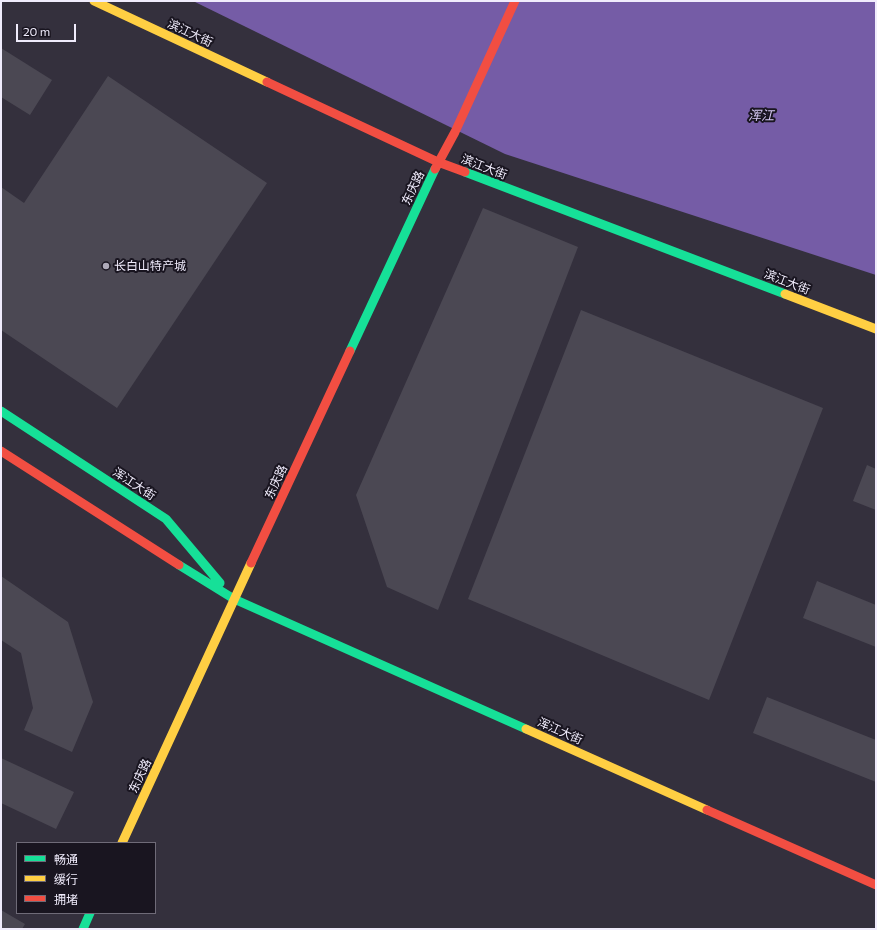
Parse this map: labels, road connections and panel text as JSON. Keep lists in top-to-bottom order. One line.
{"streets":{"main road":["滨江大街","东庆路","浑江大街"]},"crossings":[["滨江大街","东庆路"],["东庆路","浑江大街"]],"water":["浑江"],"places":["长白山特产城"],"legend":["畅通","缓行","拥堵"],"scale_bar":"20 m"}
